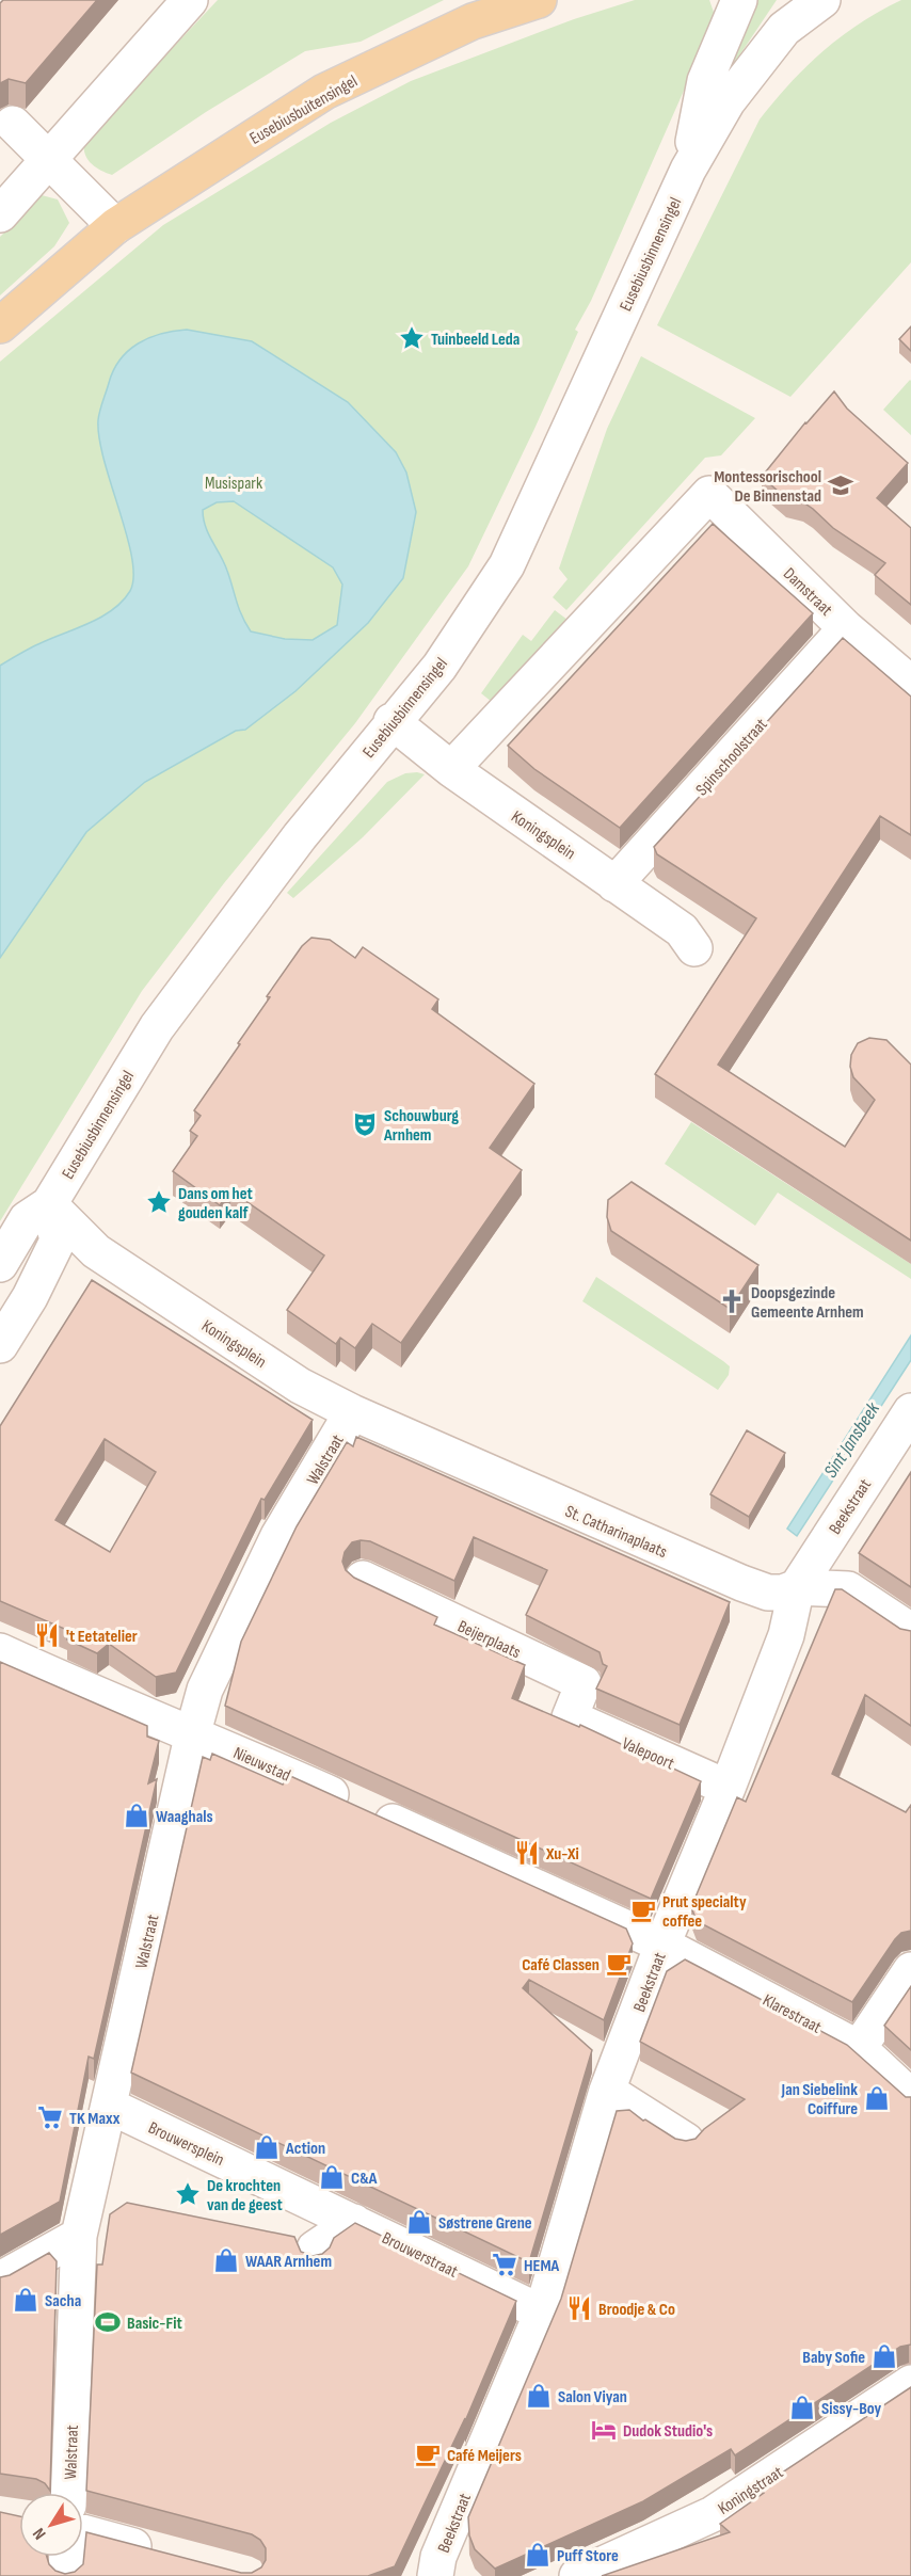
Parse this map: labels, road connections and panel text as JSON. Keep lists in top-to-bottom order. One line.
{"streets":{"main road":["Eusebiusbuitensingel"],"street":["Eusebiusbinnensingel","Damstraat","Spinschoolstraat","Koningsplein","Walstraat","Beekstraat","St. Catharinaplaats","Beijerplaats","Valepoort","Nieuwstad","Klarestraat","Brouwersplein","Brouwerstraat","Koningstraat"]},"crossings":[["Eusebiusbinnensingel","Koningsplein"],["Damstraat","Spinschoolstraat"],["Damstraat","Koningsplein"],["Spinschoolstraat","Koningsplein"],["Koningsplein","Walstraat"],["Koningsplein","St. Catharinaplaats"],["Walstraat","Nieuwstad"],["Walstraat","Brouwersplein"],["Beekstraat","St. Catharinaplaats"],["Beekstraat","Valepoort"],["Beekstraat","Nieuwstad"],["Beekstraat","Klarestraat"],["Beekstraat","Brouwerstraat"],["Beijerplaats","Valepoort"],["Nieuwstad","Klarestraat"],["Brouwersplein","Brouwerstraat"]],"water":["Sint Jansbeek"],"parks":["Musispark"],"places":{"place":["Tuinbeeld Leda","Dans om het gouden kalf","De krochten van de geest"],"school or university":["Montessorischool De Binnenstad"],"theatre":["Schouwburg Arnhem"],"church":["Doopsgezinde Gemeente Arnhem"],"restaurant":["'t Eetatelier","Xu-Xi","Broodje & Co"],"shop":["Waaghals","Jan Siebelink Coiffure","Action","C&A","Søstrene Grene","WAAR Arnhem","Sacha","Baby Sofie","Salon Viyan","Sissy-Boy","Puff Store"],"cafe":["Prut specialty coffee","Café Classen","Café Meijers"],"supermarket":["TK Maxx","HEMA"],"sports":["Basic-Fit"],"hotel":["Dudok Studio's"]},"north":"bottom left"}
